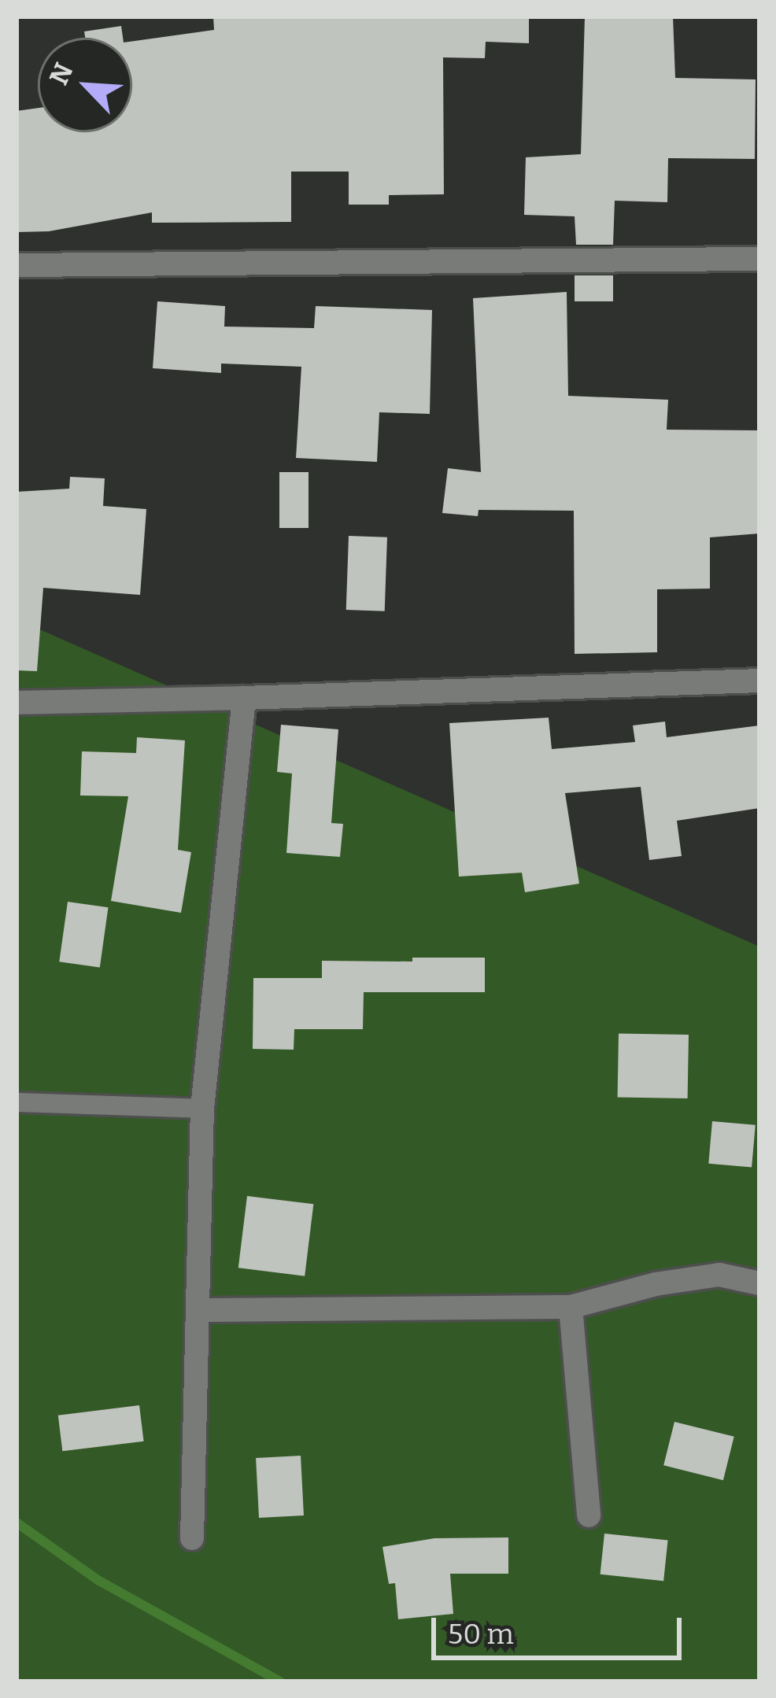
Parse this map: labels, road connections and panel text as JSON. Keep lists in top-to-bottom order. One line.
{"scale_bar":"50 m","north":"top left"}
